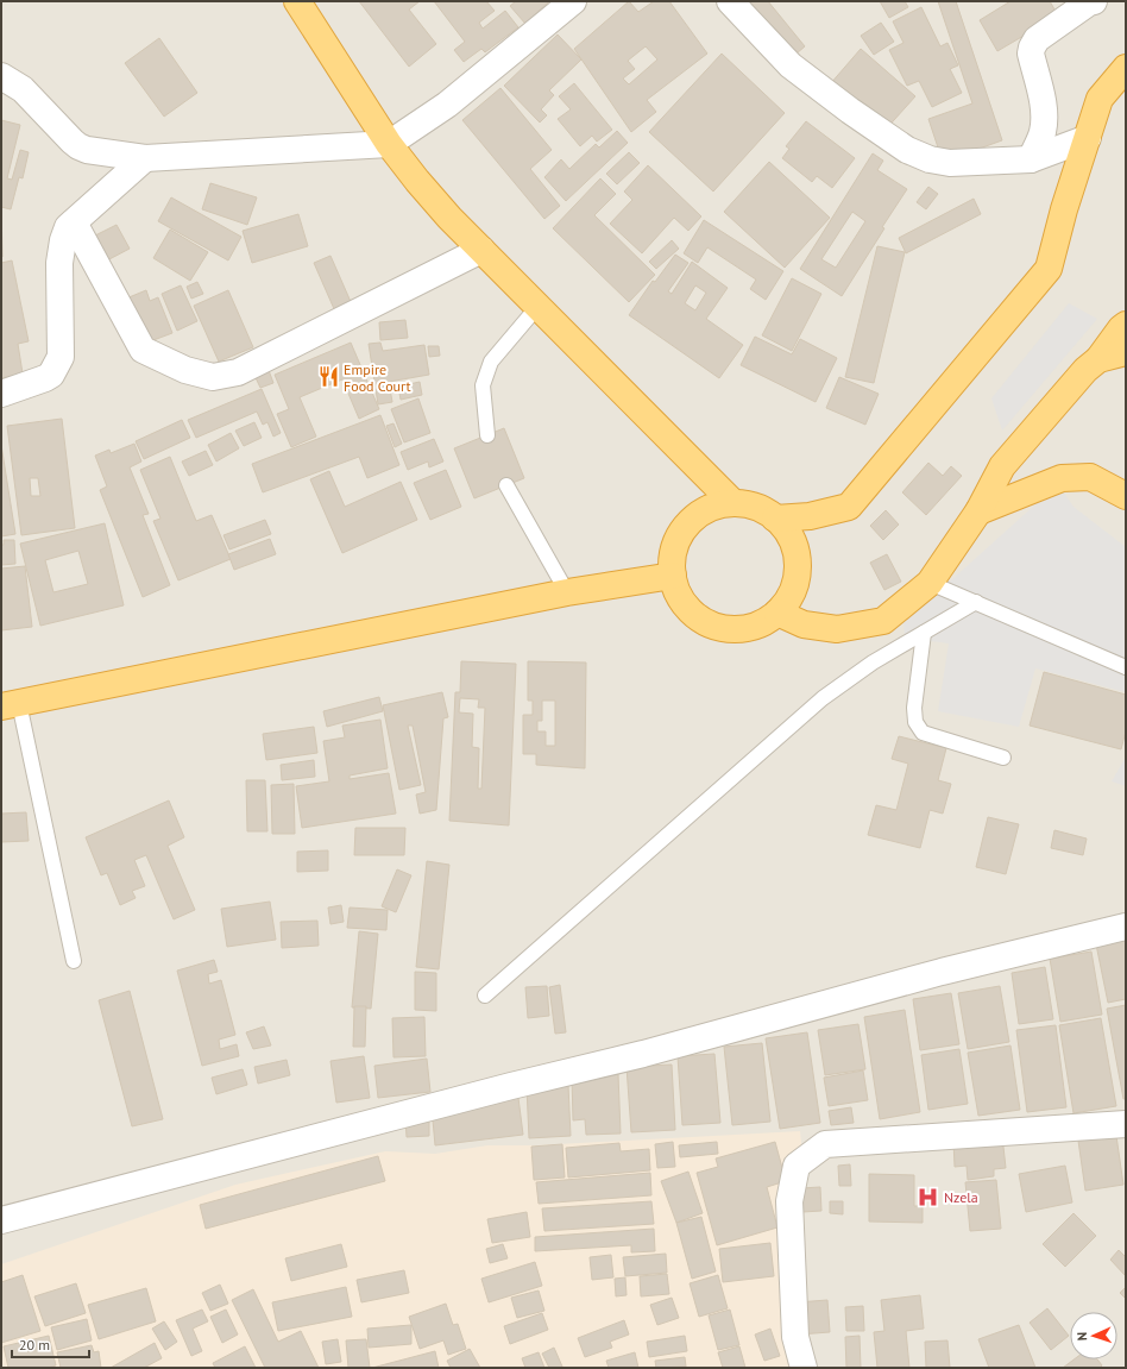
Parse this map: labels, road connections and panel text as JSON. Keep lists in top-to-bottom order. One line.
{"places":{"restaurant":["Empire Food Court"],"hospital":["Nzela"]},"scale_bar":"20 m","north":"left"}
